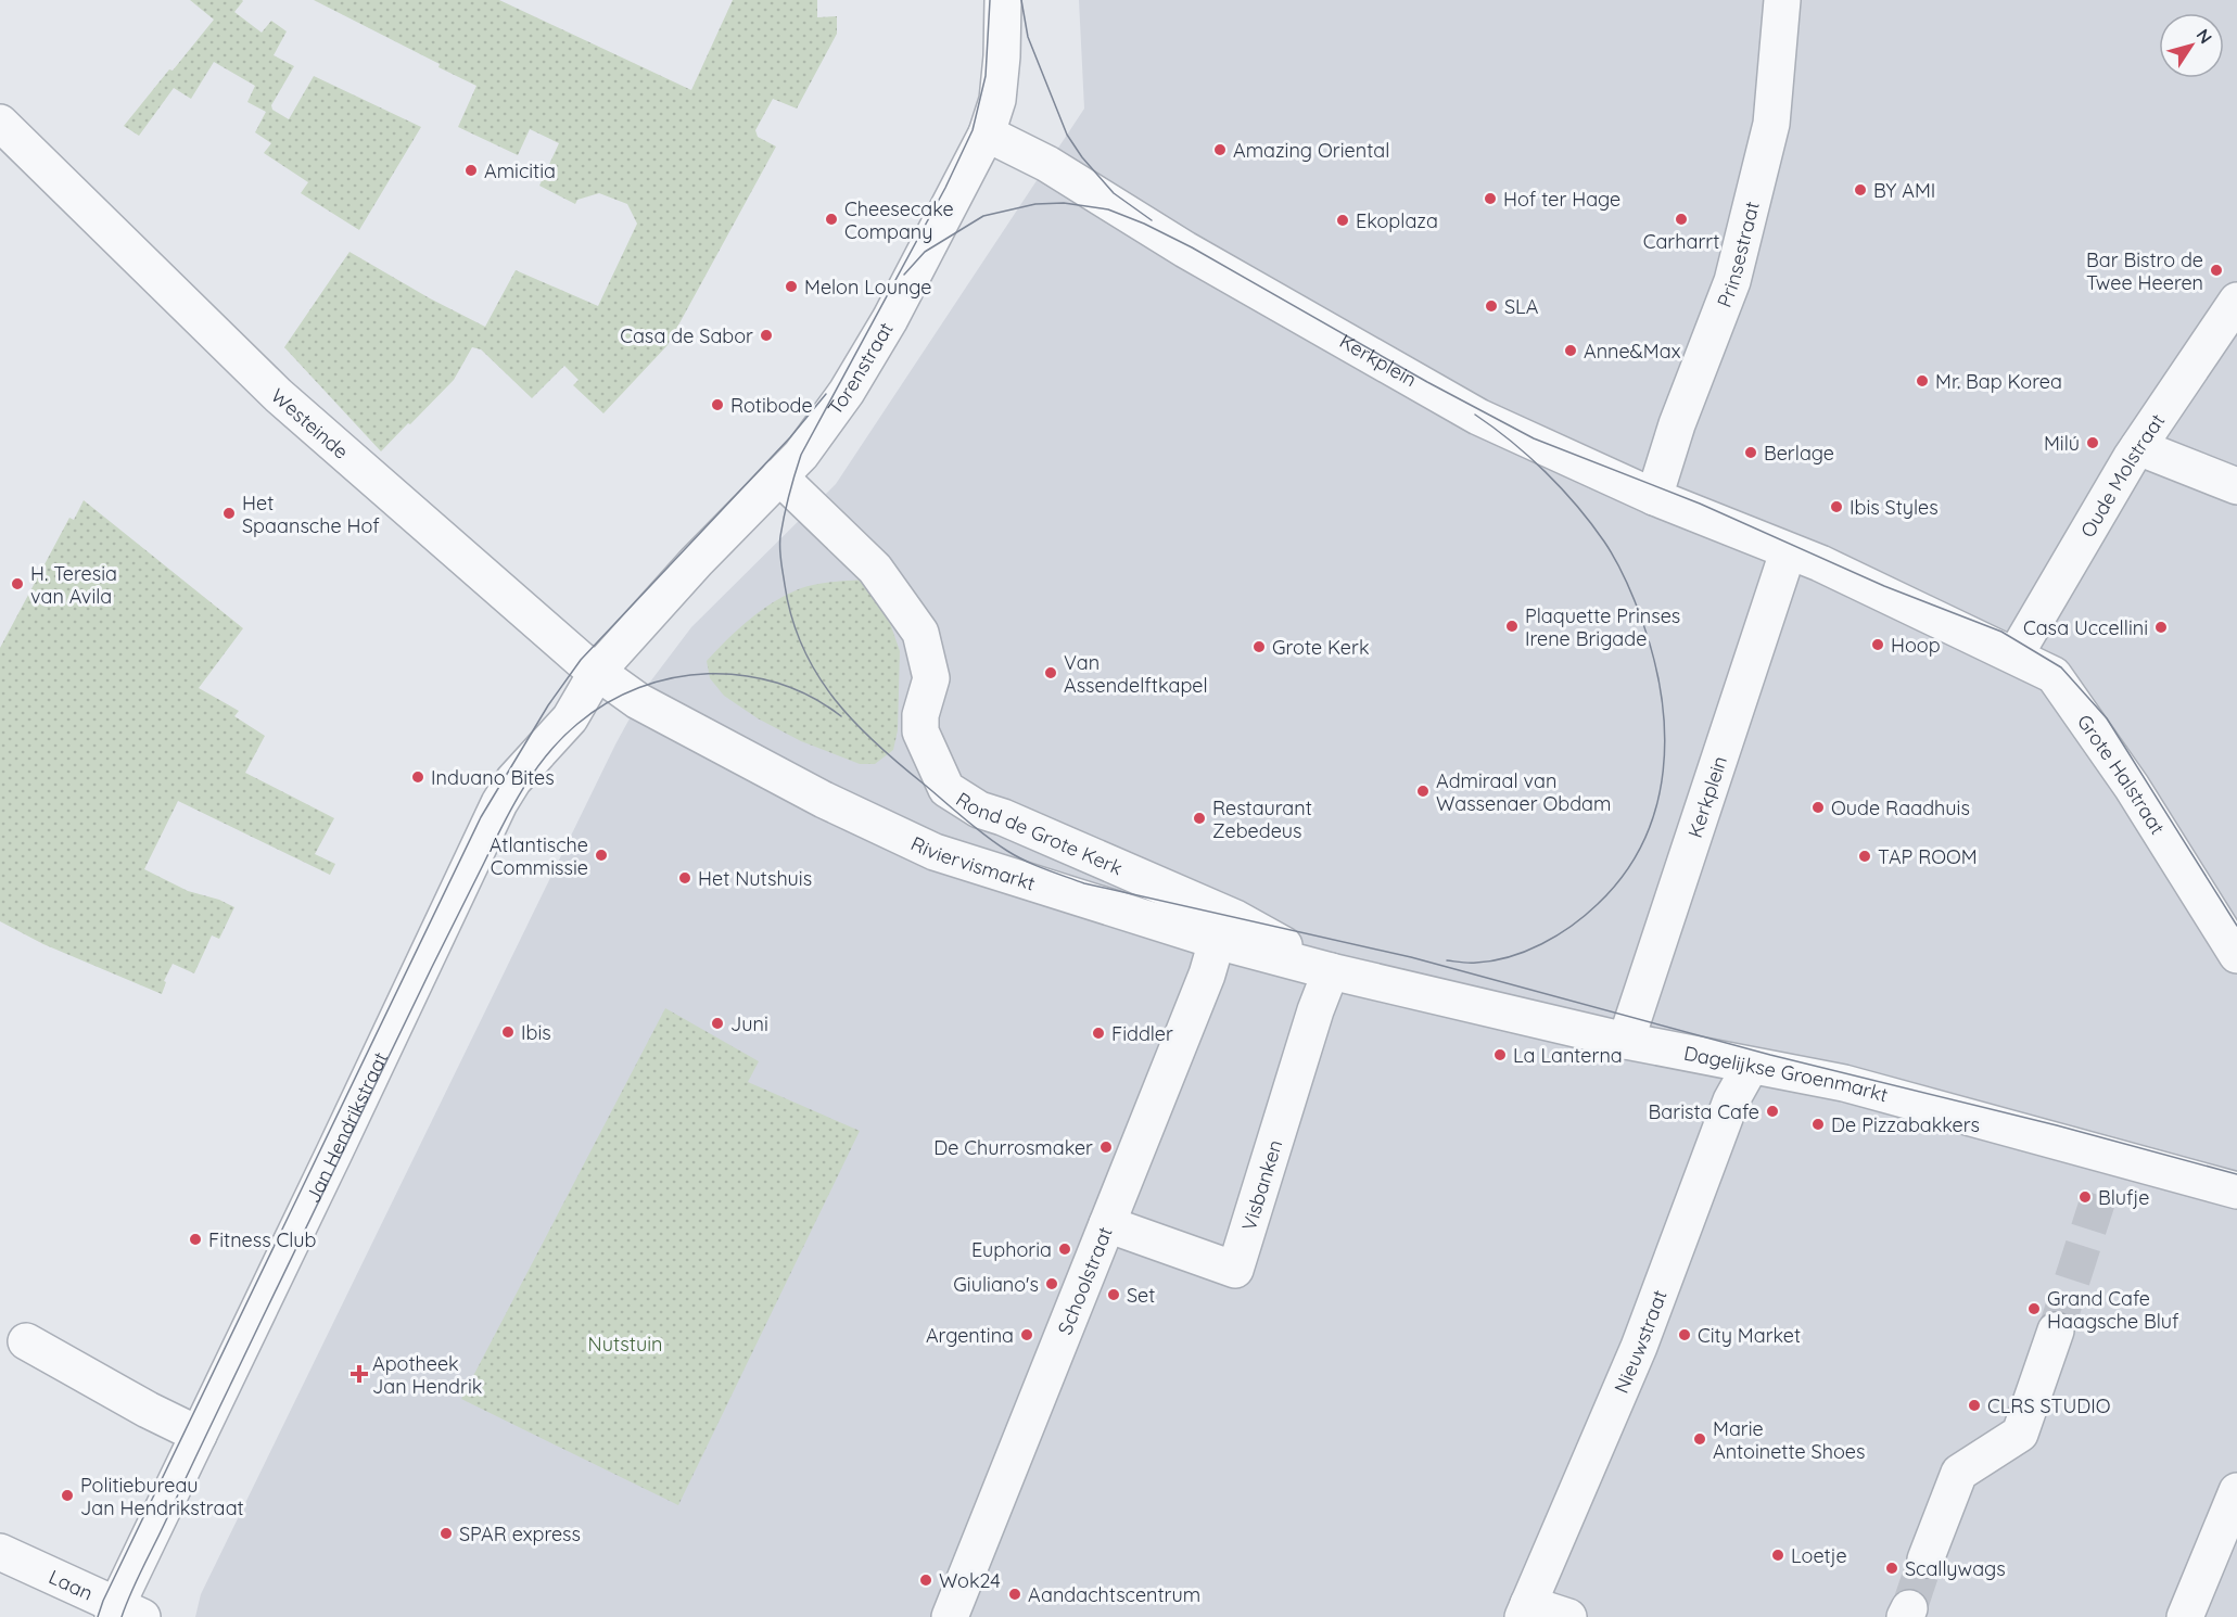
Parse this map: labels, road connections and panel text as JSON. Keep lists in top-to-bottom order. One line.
{"streets":{"street":["Prinsestraat","Kerkplein","Torenstraat","Westeinde","Oude Molstraat","Grote Halstraat","Rond de Grote Kerk","Riviervismarkt","Dagelijkse Groenmarkt","Jan Hendrikstraat","Visbanken","Schoolstraat","Nieuwstraat","Laan"]},"crossings":[["Prinsestraat","Kerkplein"],["Kerkplein","Torenstraat"],["Kerkplein","Oude Molstraat"],["Kerkplein","Grote Halstraat"],["Kerkplein","Dagelijkse Groenmarkt"],["Torenstraat","Westeinde"],["Torenstraat","Rond de Grote Kerk"],["Torenstraat","Jan Hendrikstraat"],["Westeinde","Riviervismarkt"],["Westeinde","Jan Hendrikstraat"],["Oude Molstraat","Grote Halstraat"],["Rond de Grote Kerk","Riviervismarkt"],["Rond de Grote Kerk","Dagelijkse Groenmarkt"],["Rond de Grote Kerk","Visbanken"],["Riviervismarkt","Dagelijkse Groenmarkt"],["Riviervismarkt","Visbanken"],["Riviervismarkt","Schoolstraat"],["Dagelijkse Groenmarkt","Visbanken"],["Dagelijkse Groenmarkt","Nieuwstraat"],["Jan Hendrikstraat","Laan"],["Visbanken","Schoolstraat"]],"parks":["Nutstuin"],"places":{"other":["Amazing Oriental","Amicitia","BY AMI","Hof ter Hage","Cheesecake Company","Carharrt","Ekoplaza","Bar Bistro de Twee Heeren","Melon Lounge","SLA","Casa de Sabor","Anne&Max","Mr. Bap Korea","Rotibode","Milú","Berlage","Ibis Styles","Het Spaansche Hof","H. Teresia van Avila","Plaquette Prinses Irene Brigade","Casa Uccellini","Hoop","Grote Kerk","Van Assendelftkapel","Induano Bites","Admiraal van Wassenaer Obdam","Oude Raadhuis","Restaurant Zebedeus","Atlantische Commissie","TAP ROOM","Het Nutshuis","Juni","Ibis","Fiddler","La Lanterna","Barista Cafe","De Pizzabakkers","De Churrosmaker","Blufje","Fitness Club","Euphoria","Giuliano's","Set","Grand Cafe Haagsche Bluf","Argentina","City Market","CLRS STUDIO","Marie Antoinette Shoes","Politiebureau Jan Hendrikstraat","SPAR express","Loetje","Scallywags","Wok24","Aandachtscentrum"],"health":["Apotheek Jan Hendrik"]},"north":"top right"}
